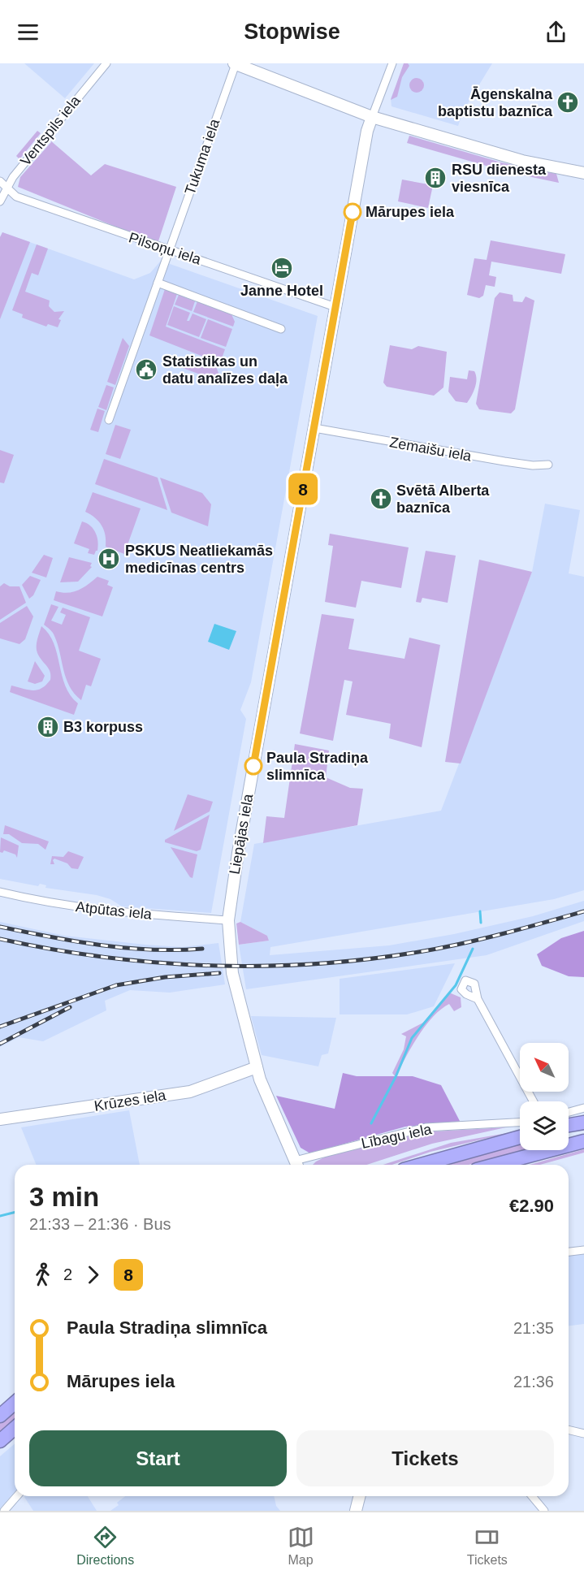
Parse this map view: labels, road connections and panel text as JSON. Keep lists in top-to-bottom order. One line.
{"streets":{"street":["Ventspils iela","Tukuma iela","Pilsoņu iela","Zemaišu iela","Liepājas iela","Atpūtas iela","Krūzes iela","Lībagu iela"]},"crossings":[["Ventspils iela","Pilsoņu iela"],["Tukuma iela","Pilsoņu iela"],["Pilsoņu iela","Liepājas iela"],["Zemaišu iela","Liepājas iela"],["Liepājas iela","Atpūtas iela"],["Liepājas iela","Krūzes iela"]],"places":{"church":["Āgenskalna baptistu baznīca","Svētā Alberta baznīca"],"building":["RSU dienesta viesnīca","B3 korpuss"],"other":["Mārupes iela","Paula Stradiņa slimnīca"],"hotel":["Janne Hotel"],"public building":["Statistikas un datu analīzes daļa"],"hospital":["PSKUS Neatliekamās medicīnas centrs"]},"lines":["bus line 8"],"north":"top left","page":{"header":"Stopwise","on_map":"8","heading":["3 min","21:33 – 21:36 · Bus","€2.90"],"legs":["2","8"],"list":[{"name":"Paula Stradiņa slimnīca","value":"21:35"},{"name":"Mārupes iela","value":"21:36"}],"buttons":["Start","Tickets"],"tabs":["Directions","Map","Tickets"]}}
